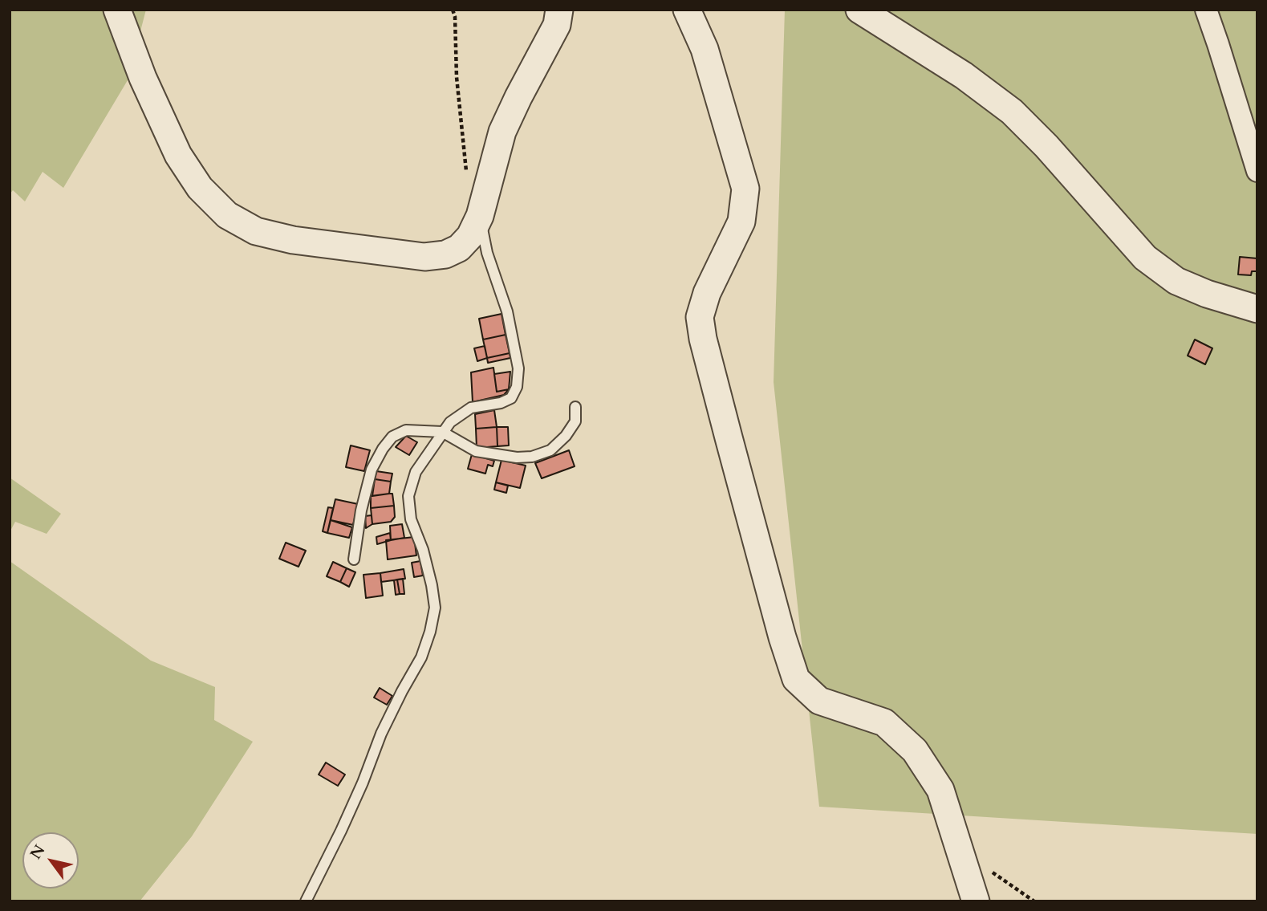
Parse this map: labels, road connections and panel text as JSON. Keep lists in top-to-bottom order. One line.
{"north":"top left"}
